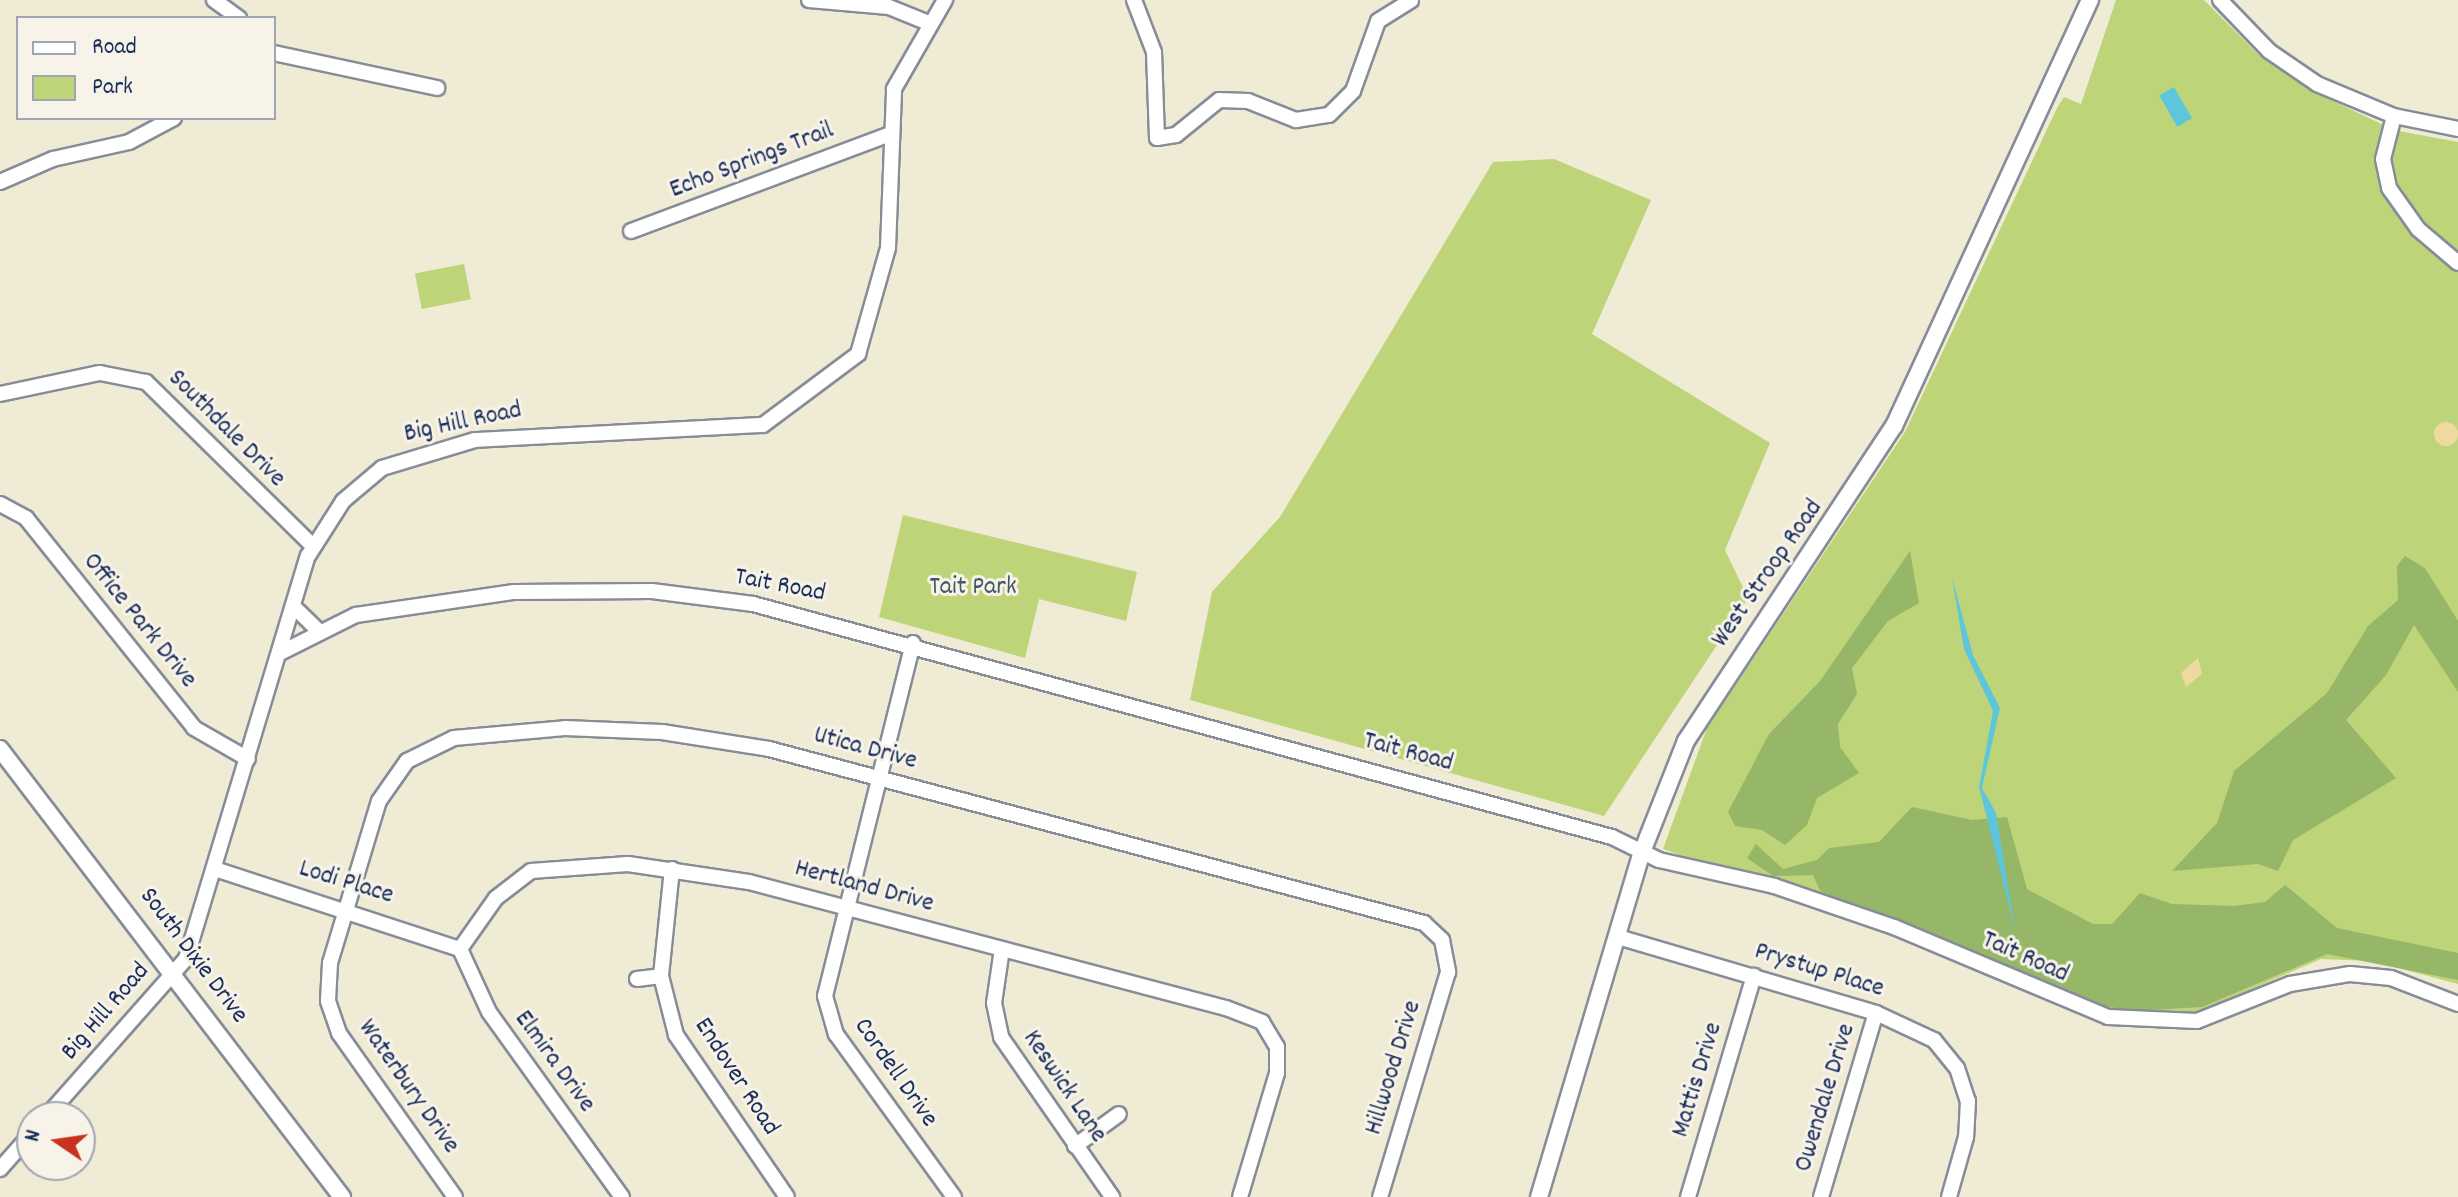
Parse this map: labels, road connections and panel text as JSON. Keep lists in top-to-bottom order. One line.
{"streets":{"main road":["West Stroop Road","South Dixie Drive"],"street":["Echo Springs Trail","Big Hill Road","Southdale Drive","Tait Road","Office Park Drive","Utica Drive","Lodi Place","Hertland Drive","Prystup Place","Elmira Drive","Hillwood Drive","Cordell Drive","Endover Road","Mattis Drive","Waterbury Drive","Keswick Lane","Owendale Drive"]},"crossings":[["Echo Springs Trail","Big Hill Road"],["Big Hill Road","Southdale Drive"],["Big Hill Road","Tait Road"],["Big Hill Road","Office Park Drive"],["Big Hill Road","Lodi Place"],["Big Hill Road","South Dixie Drive"],["West Stroop Road","Tait Road"],["West Stroop Road","Prystup Place"],["Tait Road","Cordell Drive"],["Utica Drive","Lodi Place"],["Utica Drive","Hillwood Drive"],["Utica Drive","Cordell Drive"],["Utica Drive","Waterbury Drive"],["Lodi Place","Hertland Drive"],["Lodi Place","Elmira Drive"],["Lodi Place","Waterbury Drive"],["Hertland Drive","Elmira Drive"],["Hertland Drive","Cordell Drive"],["Hertland Drive","Endover Road"],["Hertland Drive","Keswick Lane"],["Prystup Place","Mattis Drive"],["Prystup Place","Owendale Drive"]],"parks":["Tait Park"],"legend":["Road","Park"],"north":"left"}
